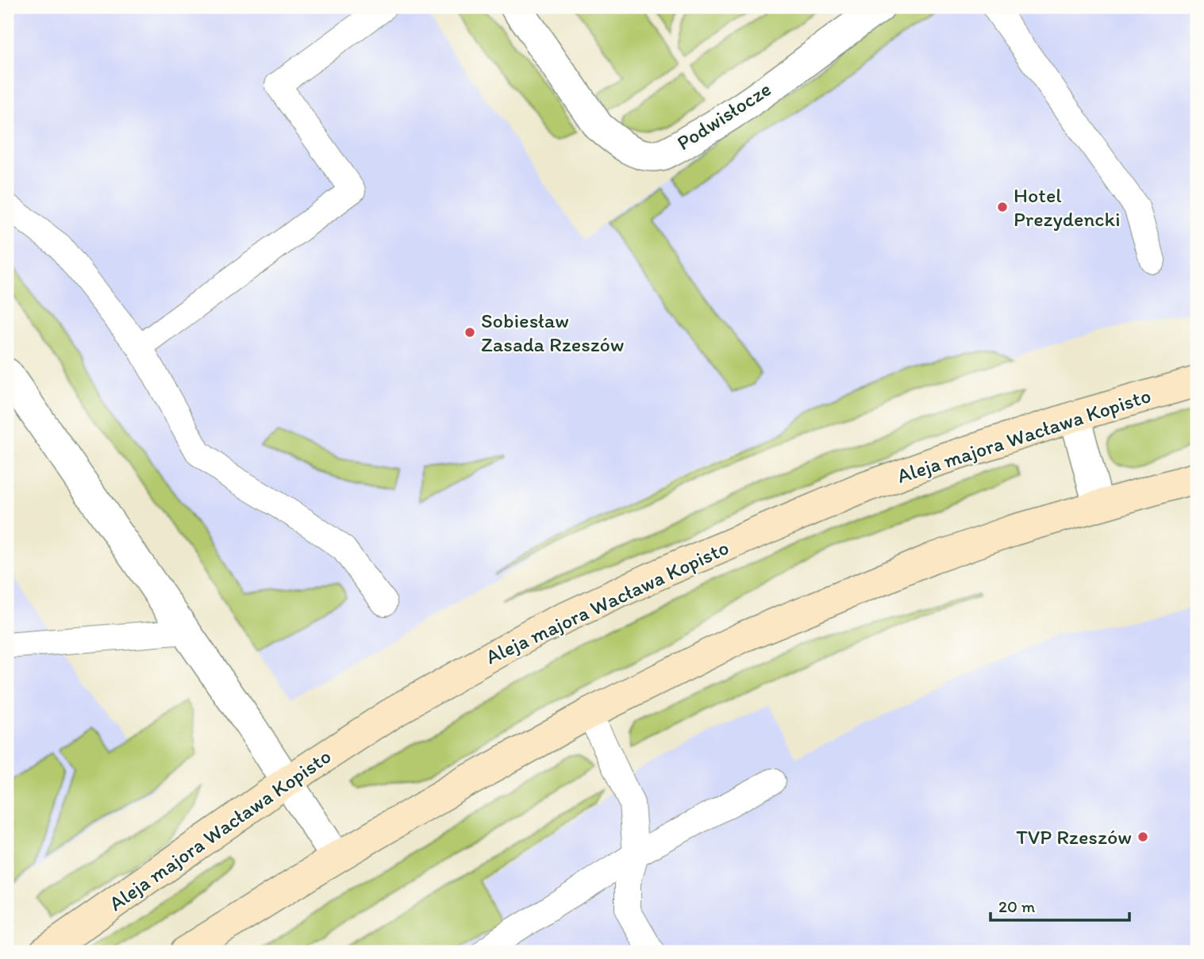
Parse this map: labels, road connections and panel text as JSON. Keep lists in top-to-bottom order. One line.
{"streets":{"main road":["Aleja majora Wacława Kopisto"],"street":["Podwisłocze"]},"places":["Hotel Prezydencki","Sobiesław Zasada Rzeszów","TVP Rzeszów"],"scale_bar":"20 m"}
